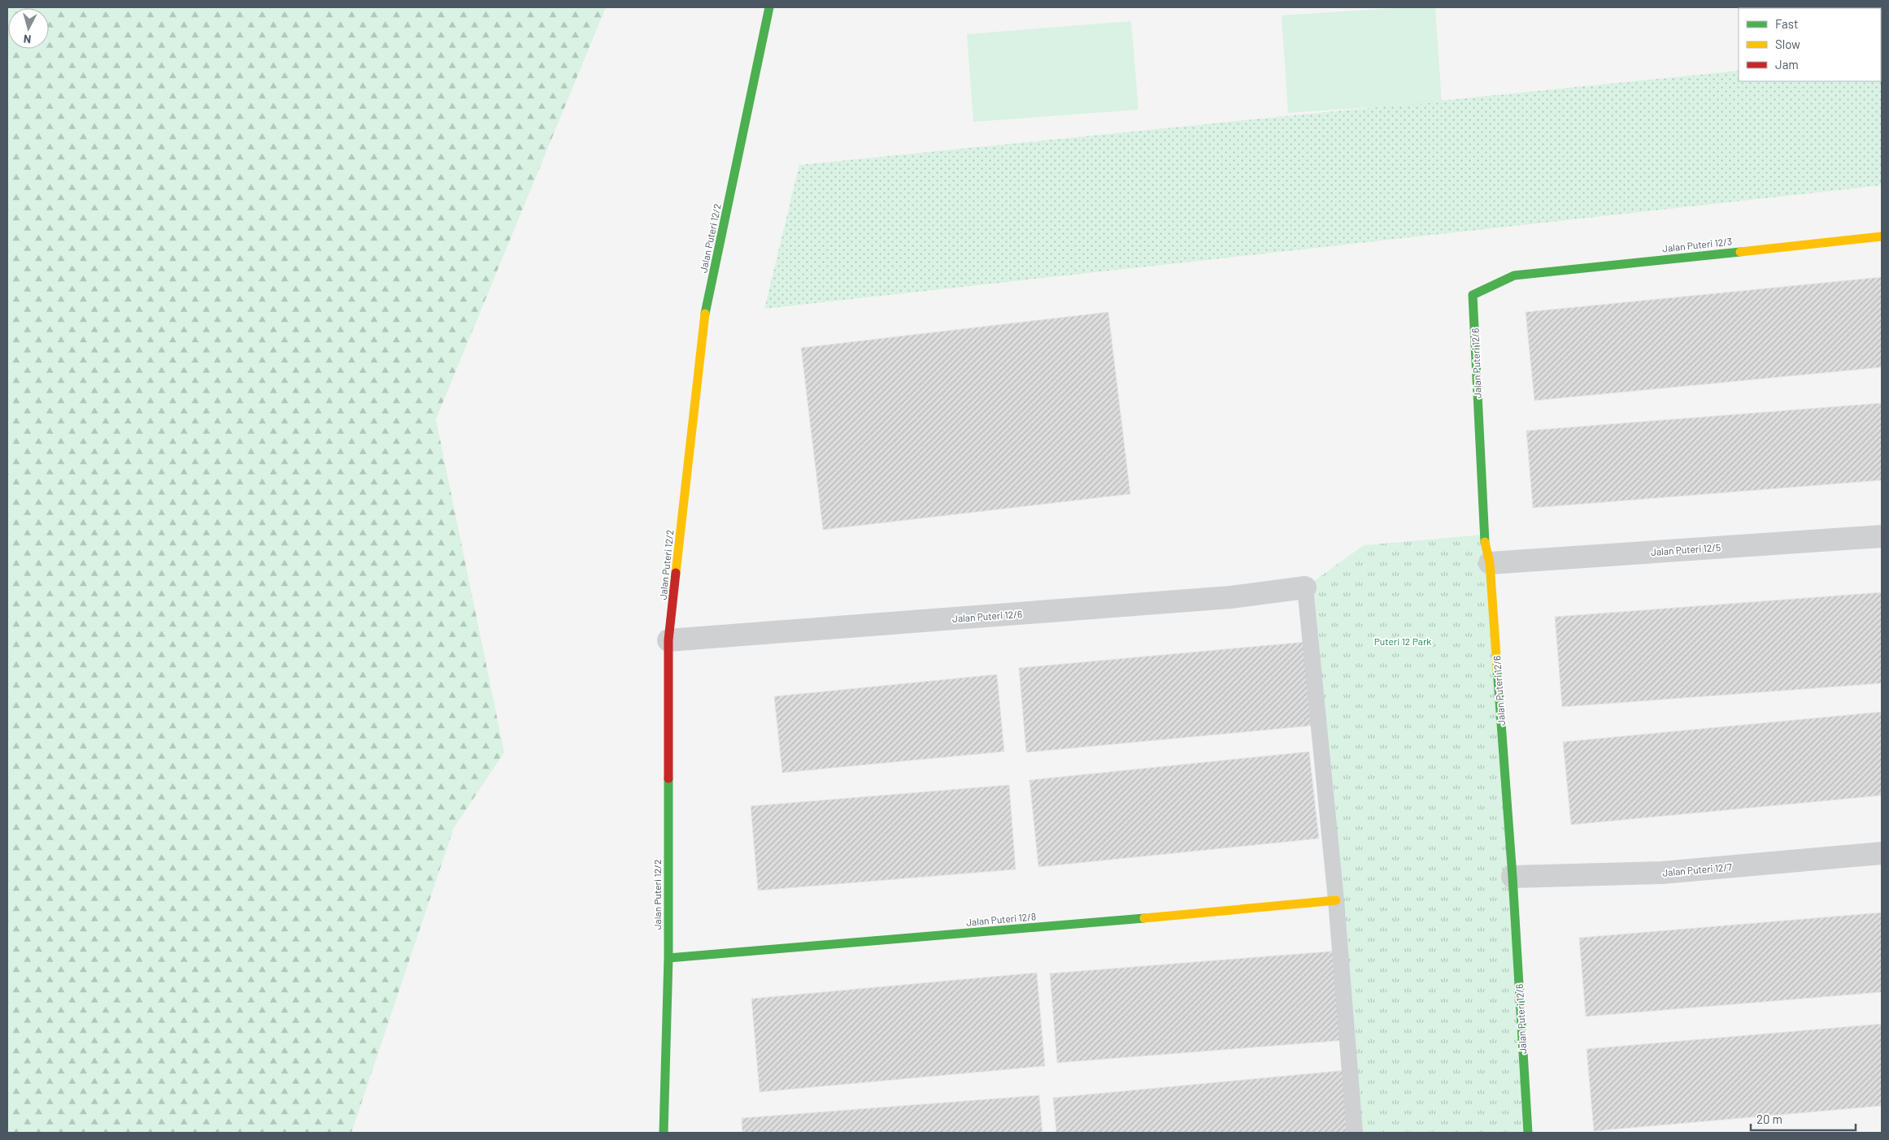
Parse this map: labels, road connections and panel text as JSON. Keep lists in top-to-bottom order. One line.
{"streets":{"street":["Jalan Puteri 12/2","Jalan Puteri 12/3","Jalan Puteri 12/6","Jalan Puteri 12/5","Jalan Puteri 12/7","Jalan Puteri 12/8"]},"crossings":[["Jalan Puteri 12/2","Jalan Puteri 12/6"],["Jalan Puteri 12/2","Jalan Puteri 12/8"],["Jalan Puteri 12/3","Jalan Puteri 12/6"],["Jalan Puteri 12/6","Jalan Puteri 12/5"],["Jalan Puteri 12/6","Jalan Puteri 12/7"]],"parks":["Puteri 12 Park"],"legend":["Fast","Slow","Jam"],"scale_bar":"20 m","north":"bottom"}
